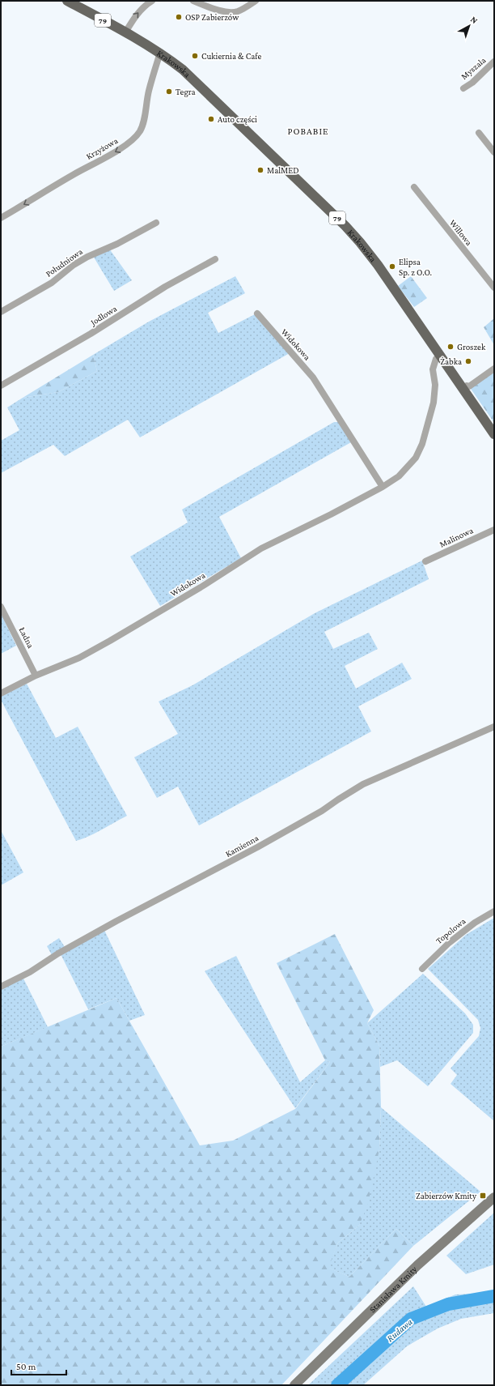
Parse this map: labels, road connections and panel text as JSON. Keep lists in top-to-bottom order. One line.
{"streets":{"main road":["79","Krakowska","Stanisława Kmity"],"street":["Myszala","Krzyżowa","Willowa","Południowa","Jodłowa","Widokowa","Malinowa","Ładna","Kamienna","Topolowa"]},"crossings":[["Krakowska","Krzyżowa"],["Krakowska","Widokowa"],["Widokowa","Ładna"]],"one_way":["Krzyżowa"],"districts":["POBABIE"],"water":["Rudawa"],"places":{"other":["OSP Zabierzów","Cukiernia & Cafe","Tegra","Auto części","MalMED","Elipsa Sp. z O.O.","Groszek","Żabka"],"transit":["Zabierzów Kmity"]},"scale_bar":"50 m","north":"top right"}
